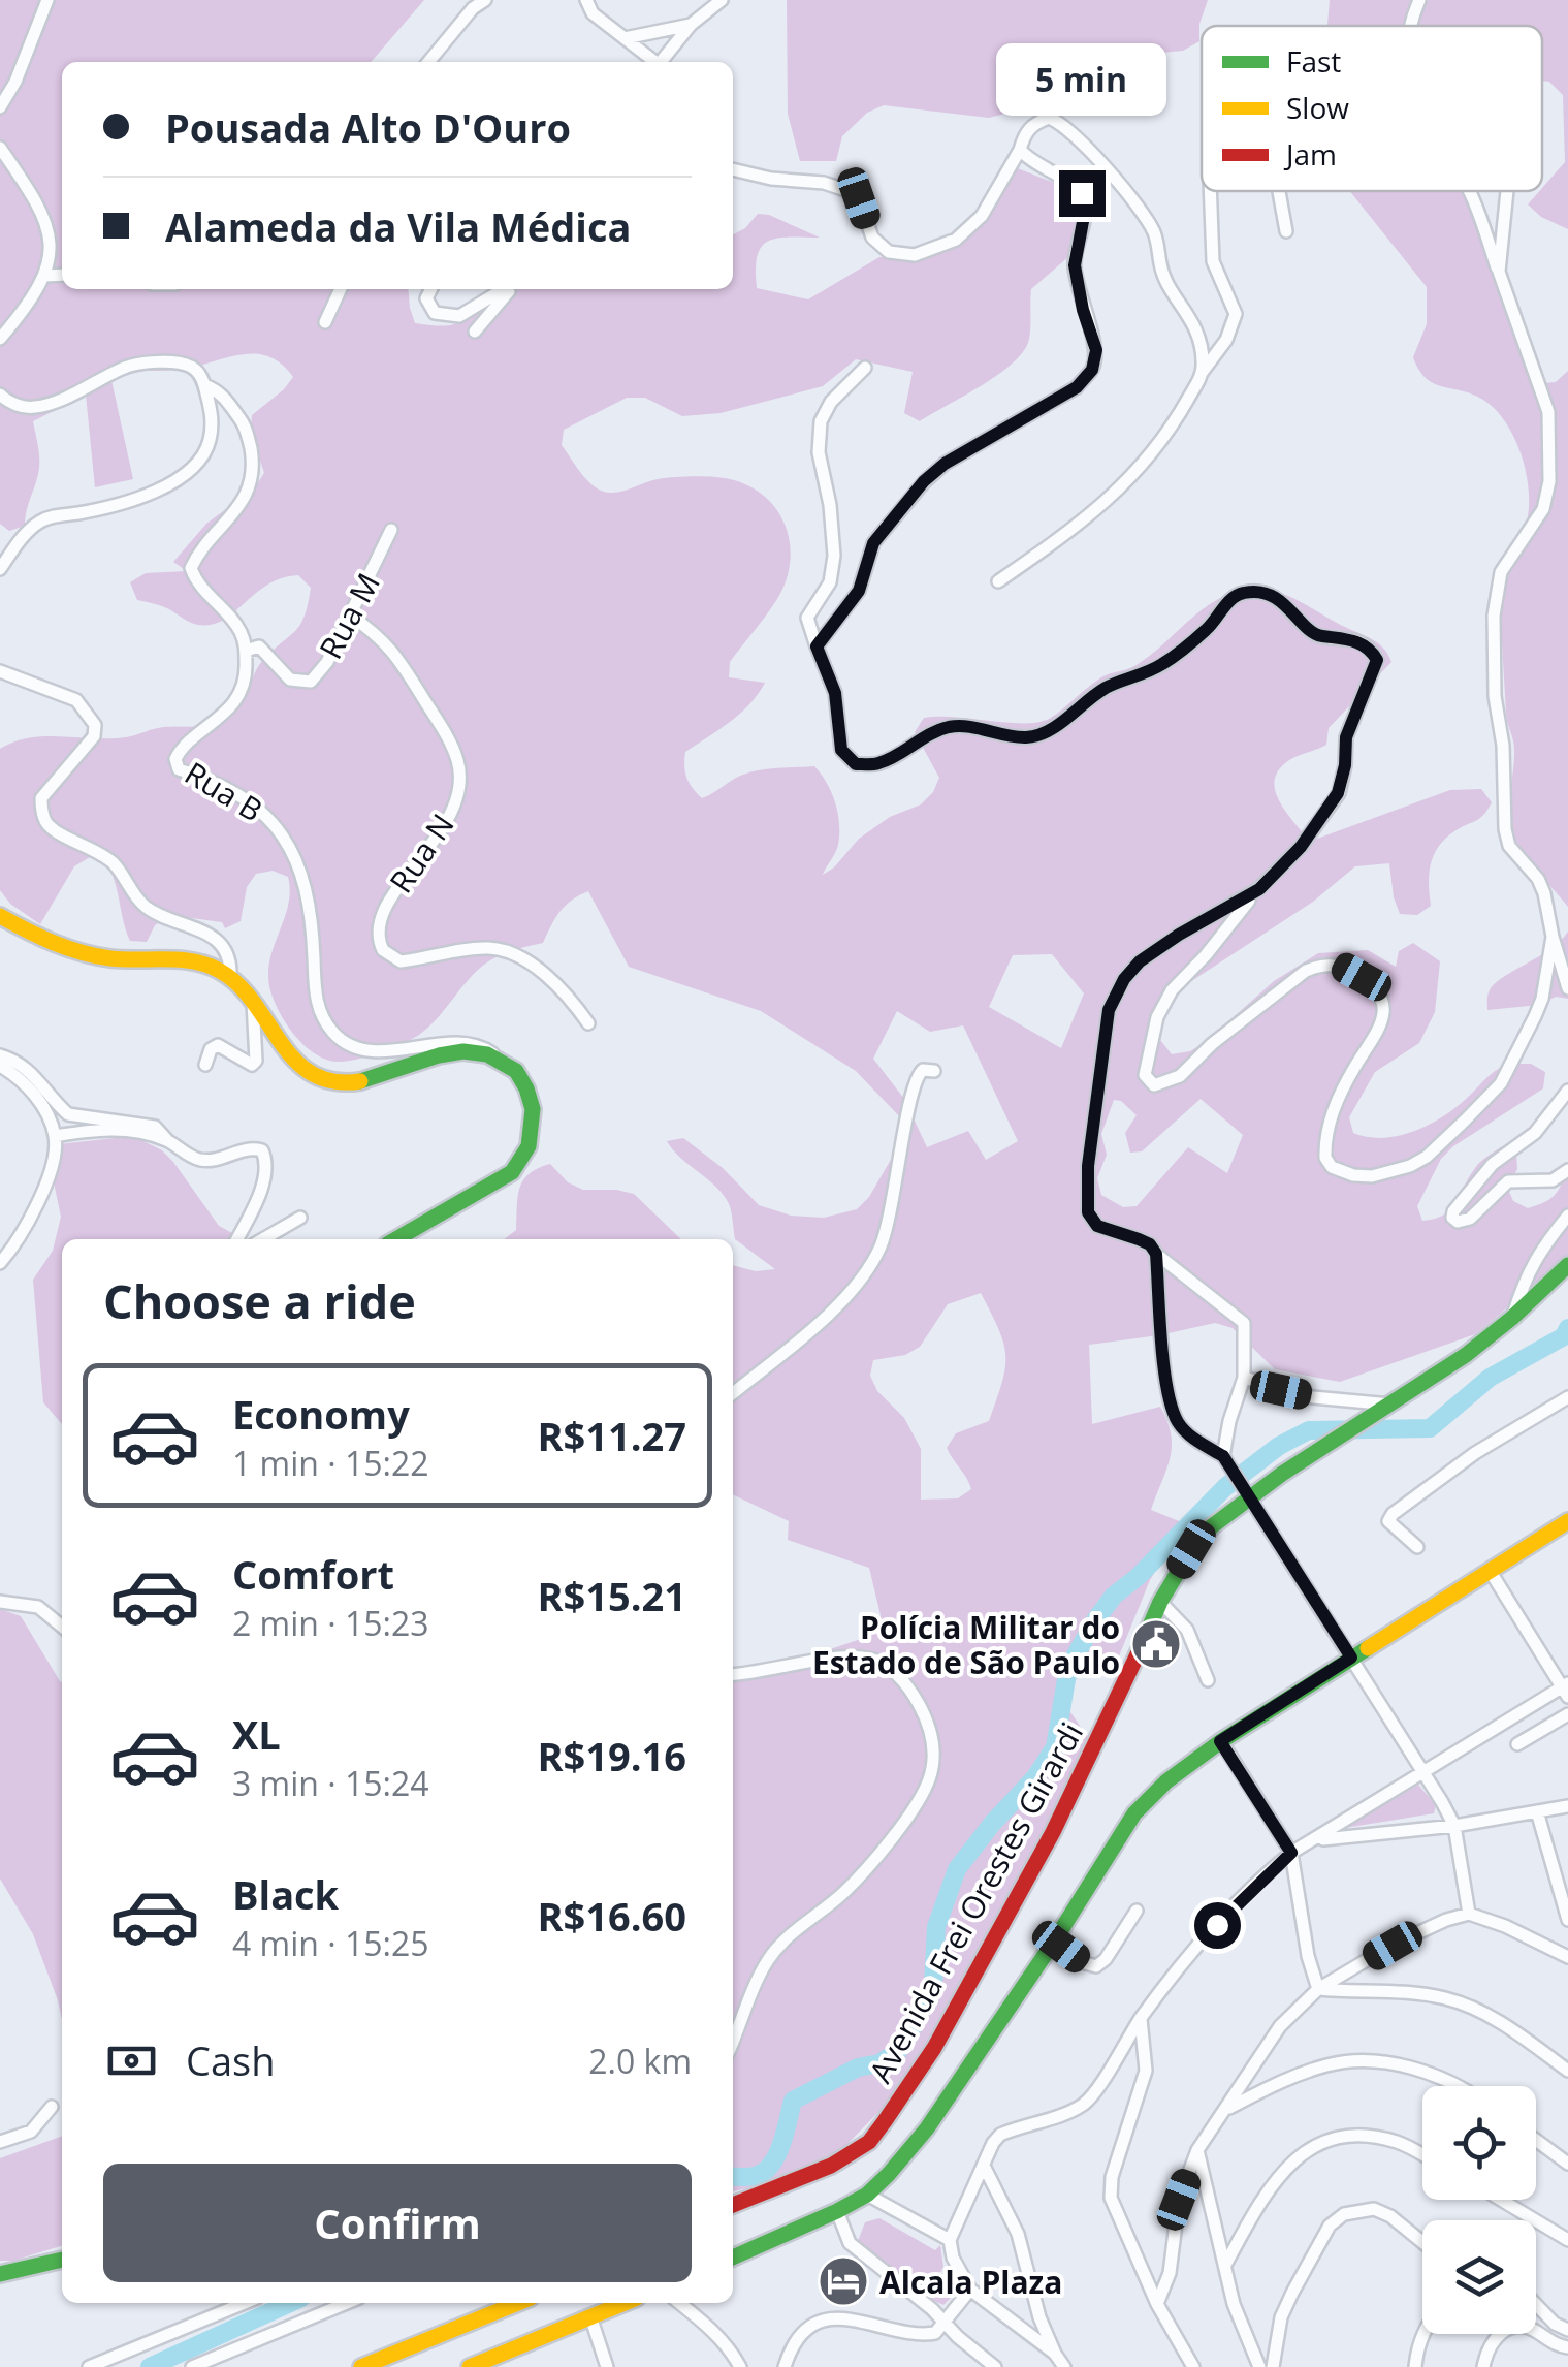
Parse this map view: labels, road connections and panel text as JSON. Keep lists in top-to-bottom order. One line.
{"streets":{"street":["Rua M","Rua B","Rua N","Avenida Frei Orestes Girardi"]},"crossings":[["Rua M","Rua B"],["Rua M","Rua N"]],"places":{"public building":["Polícia Militar do Estado de São Paulo"],"hotel":["Alcala Plaza"]},"legend":["Fast","Slow","Jam"],"page":{"bubble":"5 min","banner":["Pousada Alto D'Ouro","Alameda da Vila Médica"],"heading":"Choose a ride","list":[{"name":"Economy","note":"1 min · 15:22","value":"R$11.27"},{"name":"Comfort","note":"2 min · 15:23","value":"R$15.21"},{"name":"XL","note":"3 min · 15:24","value":"R$19.16"},{"name":"Black","note":"4 min · 15:25","value":"R$16.60"}],"pay":["Cash","2.0 km"],"buttons":"Confirm"}}
